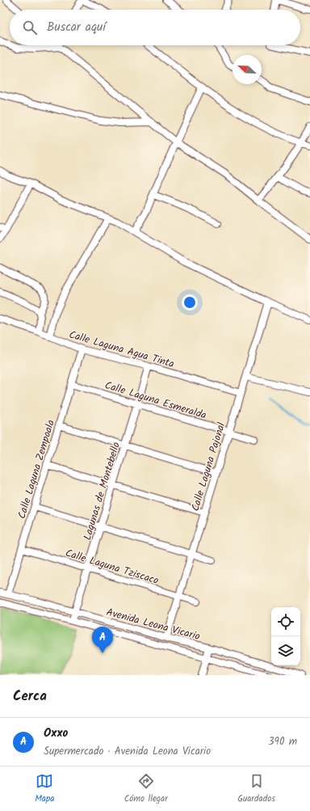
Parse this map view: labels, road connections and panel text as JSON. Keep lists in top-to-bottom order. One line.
{"streets":{"street":["Calle Laguna Agua Tinta","Calle Laguna Esmeralda","Calle Laguna Pajonal","Calle Laguna Zempoala","Lagunas de Montebello","Calle Laguna Tziscaco","Avenida Leona Vicario"]},"crossings":[["Calle Laguna Agua Tinta","Calle Laguna Pajonal"],["Calle Laguna Agua Tinta","Calle Laguna Zempoala"],["Calle Laguna Agua Tinta","Lagunas de Montebello"],["Calle Laguna Esmeralda","Calle Laguna Pajonal"],["Calle Laguna Esmeralda","Calle Laguna Zempoala"],["Calle Laguna Esmeralda","Lagunas de Montebello"],["Calle Laguna Pajonal","Calle Laguna Tziscaco"],["Calle Laguna Pajonal","Avenida Leona Vicario"],["Calle Laguna Zempoala","Calle Laguna Tziscaco"],["Calle Laguna Zempoala","Avenida Leona Vicario"],["Lagunas de Montebello","Calle Laguna Tziscaco"],["Lagunas de Montebello","Avenida Leona Vicario"]],"north":"top left","page":{"search":"Buscar aquí","pins":"A","heading":"Cerca","list":[{"mark":"A","name":"Oxxo","note":"Supermercado · Avenida Leona Vicario","value":"390 m"}],"nav":["Mapa","Cómo llegar","Guardados"]}}
